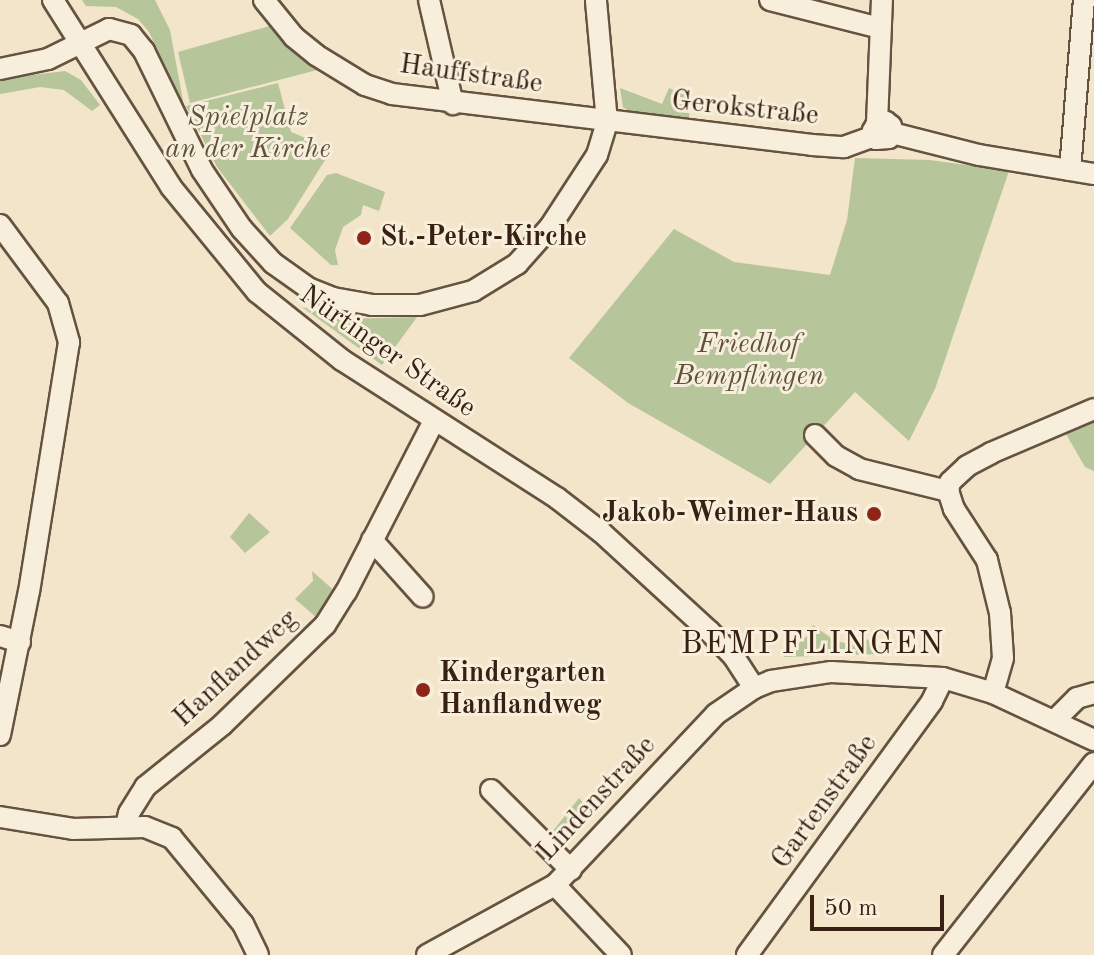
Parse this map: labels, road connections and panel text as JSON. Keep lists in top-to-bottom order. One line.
{"streets":{"street":["Hauffstraße","Gerokstraße","Nürtinger Straße","Hanflandweg","Lindenstraße","Gartenstraße"]},"crossings":[["Hauffstraße","Gerokstraße"],["Nürtinger Straße","Hanflandweg"],["Nürtinger Straße","Lindenstraße"],["Lindenstraße","Gartenstraße"]],"districts":["BEMPFLINGEN"],"parks":["Spielplatz an der Kirche","Friedhof Bempflingen"],"places":["St.-Peter-Kirche","Jakob-Weimer-Haus","Kindergarten Hanflandweg"],"scale_bar":"50 m"}
